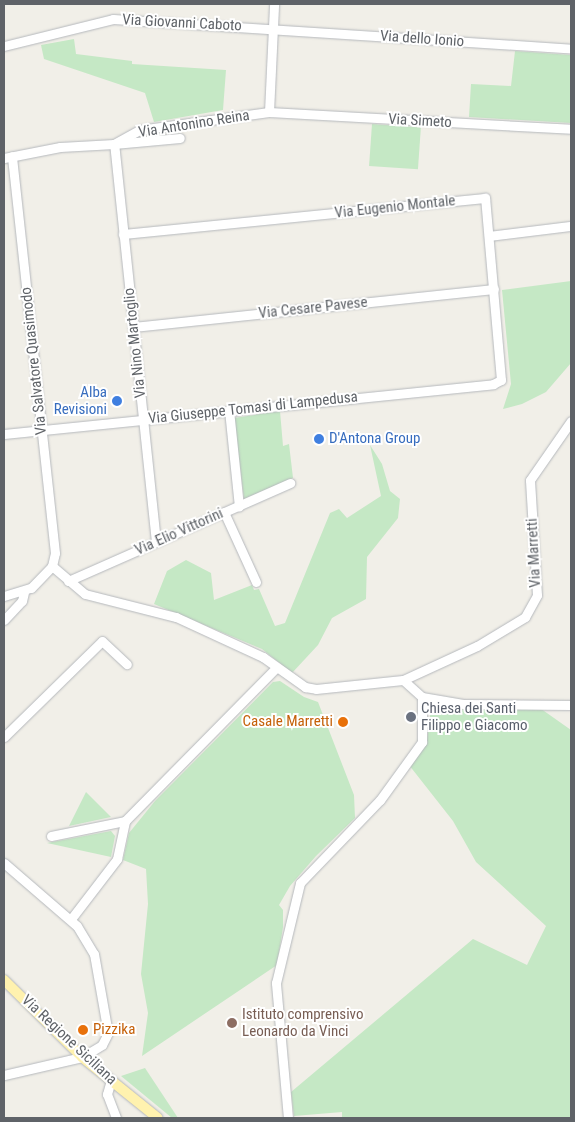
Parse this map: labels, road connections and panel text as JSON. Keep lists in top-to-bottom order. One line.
{"streets":{"main road":["Via Regione Siciliana"],"street":["Via Giovanni Caboto","Via dello Ionio","Via Simeto","Via Antonino Reina","Via Eugenio Montale","Via Cesare Pavese","Via Nino Martoglio","Via Salvatore Quasimodo","Via Giuseppe Tomasi di Lampedusa","Via Elio Vittorini","Via Marretti"]},"crossings":[["Via Giovanni Caboto","Via dello Ionio"],["Via Simeto","Via Antonino Reina"],["Via Antonino Reina","Via Nino Martoglio"],["Via Antonino Reina","Via Salvatore Quasimodo"],["Via Eugenio Montale","Via Cesare Pavese"],["Via Eugenio Montale","Via Nino Martoglio"],["Via Eugenio Montale","Via Giuseppe Tomasi di Lampedusa"],["Via Cesare Pavese","Via Nino Martoglio"],["Via Nino Martoglio","Via Giuseppe Tomasi di Lampedusa"],["Via Nino Martoglio","Via Elio Vittorini"],["Via Salvatore Quasimodo","Via Giuseppe Tomasi di Lampedusa"],["Via Salvatore Quasimodo","Via Marretti"],["Via Elio Vittorini","Via Marretti"]],"places":["Alba Revisioni","D'Antona Group","Chiesa dei Santi Filippo e Giacomo","Casale Marretti","Istituto comprensivo Leonardo da Vinci","Pizzika"]}
